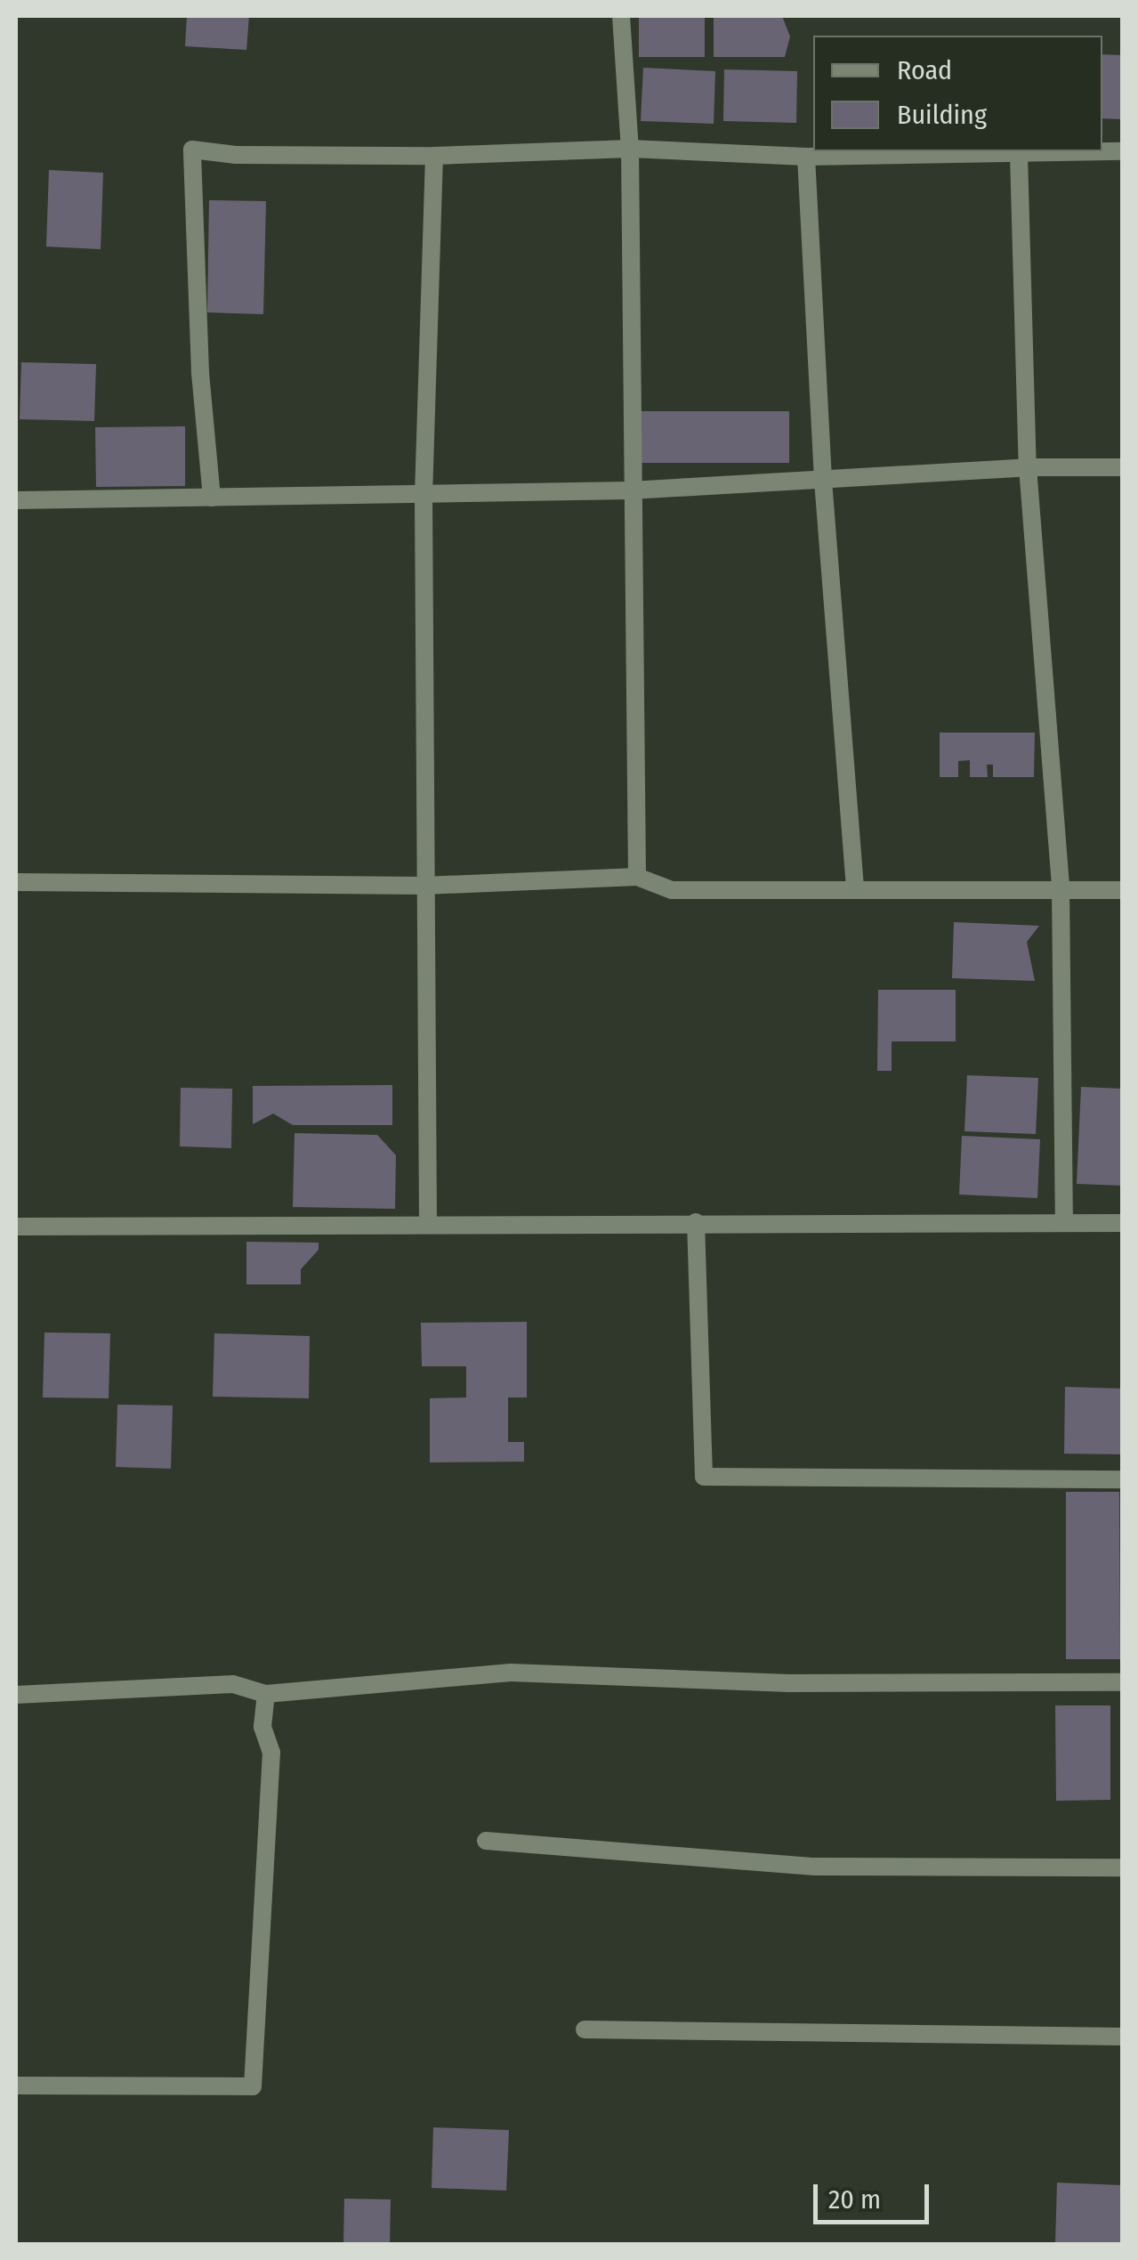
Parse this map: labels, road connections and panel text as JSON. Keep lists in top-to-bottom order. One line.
{"legend":["Road","Building"],"scale_bar":"20 m"}
